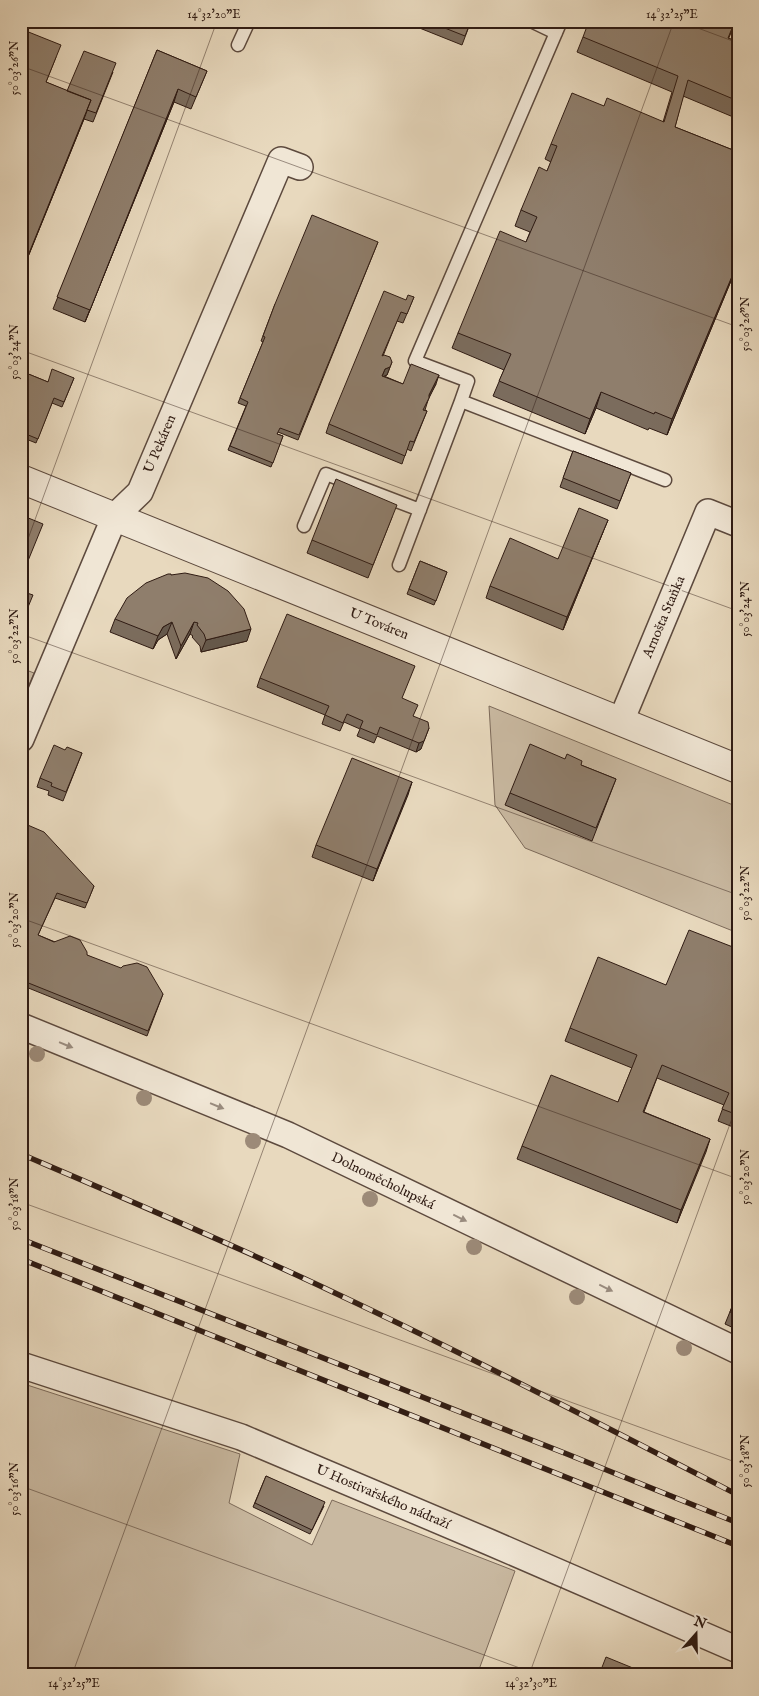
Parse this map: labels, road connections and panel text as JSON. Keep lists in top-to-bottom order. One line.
{"streets":{"street":["U Pekáren","Arnošta Staňka","U Továren","Dolnoměcholupská","U Hostivařského nádraží"]},"crossings":[["U Pekáren","U Továren"],["Arnošta Staňka","U Továren"]],"one_way":["Dolnoměcholupská"],"north":"top","coordinates":["14°32'20\"E","14°32'25\"E","50°03'26\"N","50°03'24\"N","50°03'22\"N","50°03'20\"N","50°03'18\"N","50°03'16\"N","14°32'30\"E"]}
